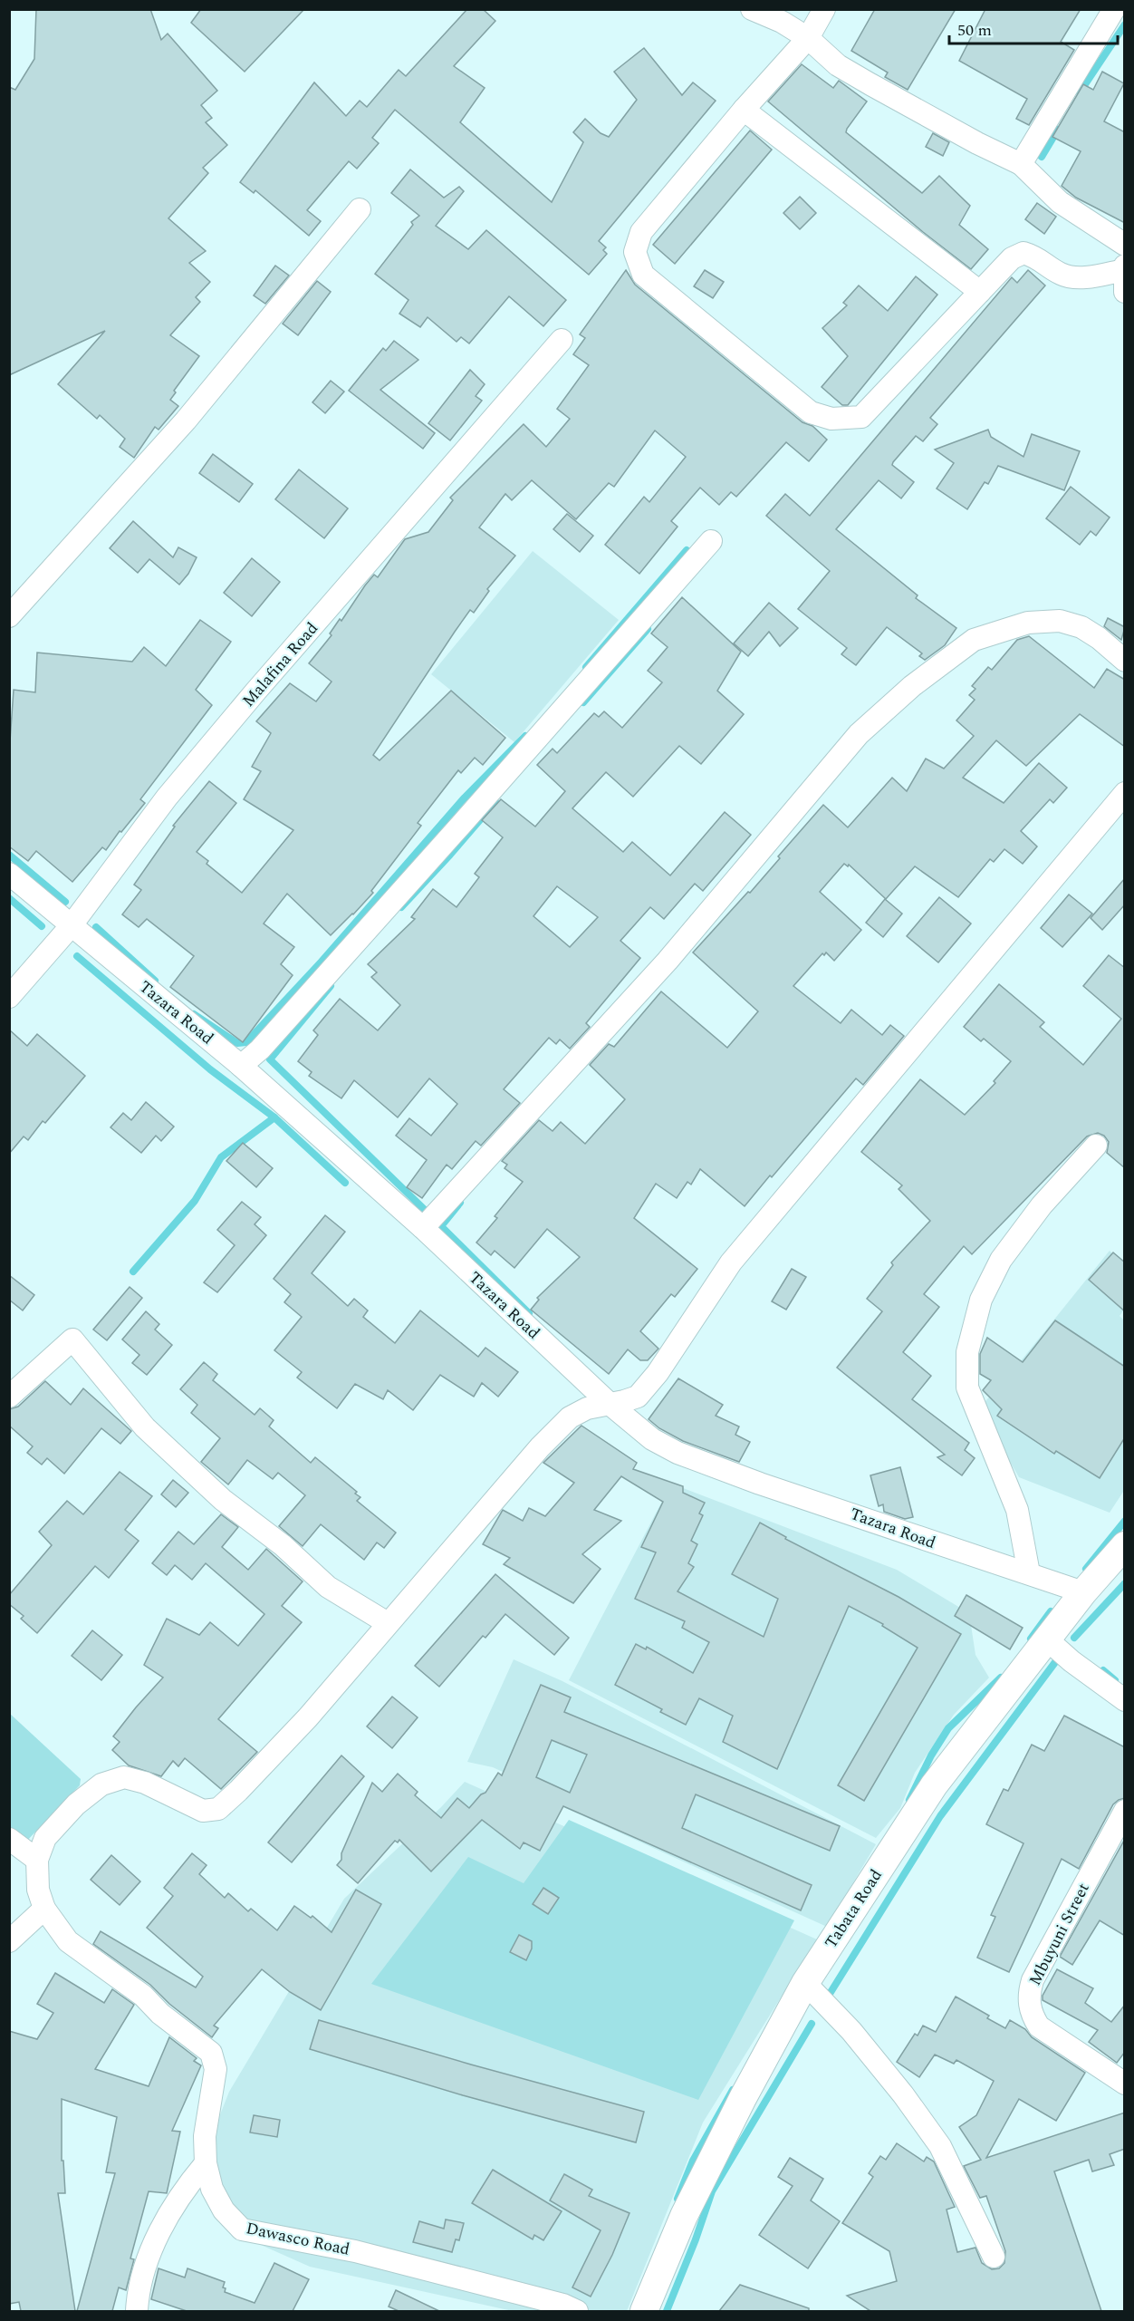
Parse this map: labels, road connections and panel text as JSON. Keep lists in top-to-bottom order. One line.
{"streets":{"main road":["Tabata Road"],"street":["Malafina Road","Tazara Road","Mbuyuni Street","Dawasco Road"]},"crossings":[["Malafina Road","Tazara Road"],["Tazara Road","Tabata Road"]],"scale_bar":"50 m"}
